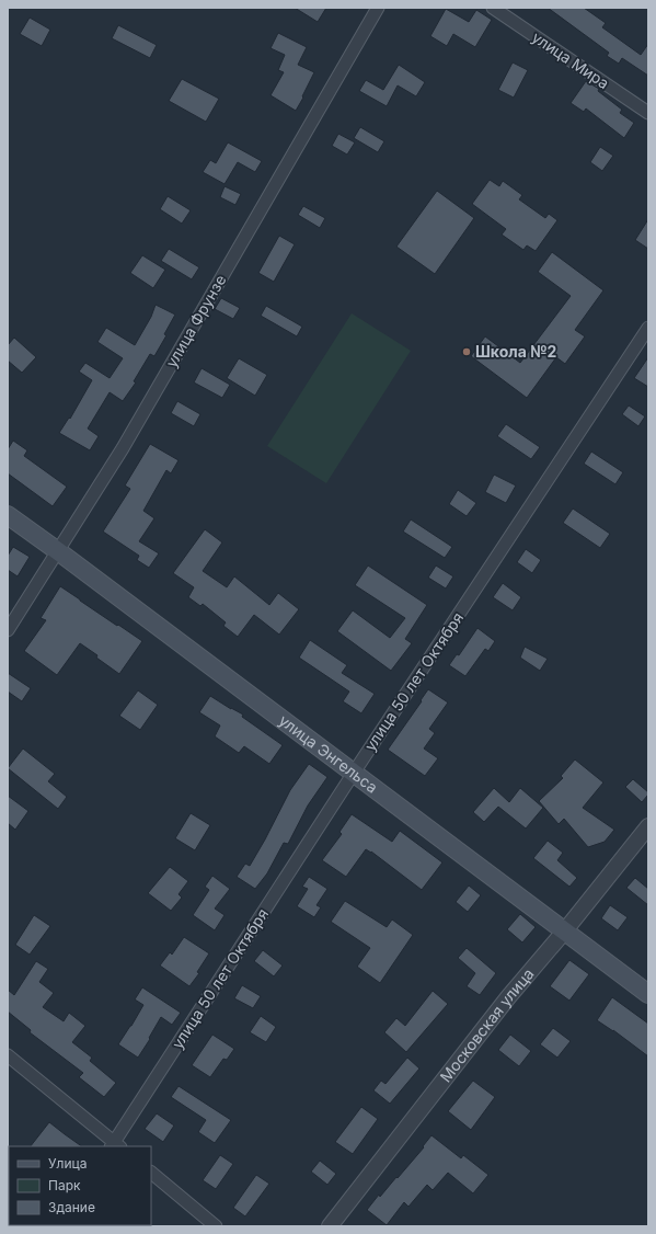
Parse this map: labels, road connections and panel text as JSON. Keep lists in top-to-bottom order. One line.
{"streets":{"main road":["улица Энгельса"],"street":["улица Мира","улица Фрунзе","улица 50 лет Октября","Московская улица"]},"crossings":[["улица Фрунзе","улица Энгельса"],["улица 50 лет Октября","улица Энгельса"],["улица Энгельса","Московская улица"]],"places":["Школа №2"],"legend":["Улица","Парк","Здание"]}
